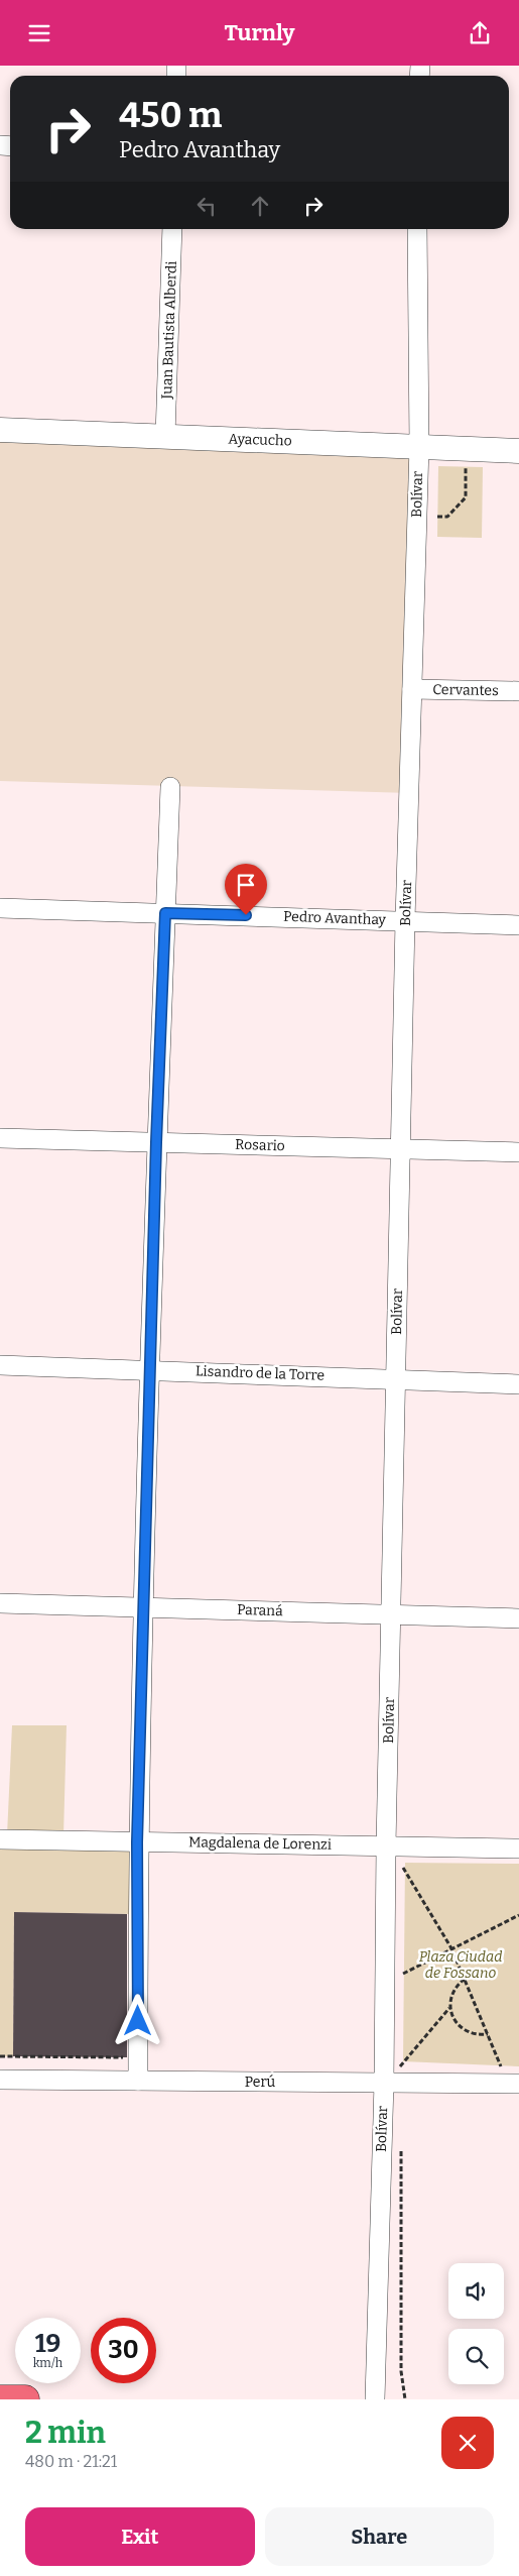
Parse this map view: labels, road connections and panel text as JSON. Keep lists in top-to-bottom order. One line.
{"streets":{"street":["Juan Bautista Alberdi","Ayacucho","Bolívar","Cervantes","Pedro Avanthay","Rosario","Lisandro de la Torre","Paraná","Magdalena de Lorenzi","Perú"]},"crossings":[["Juan Bautista Alberdi","Ayacucho"],["Ayacucho","Bolívar"],["Bolívar","Cervantes"],["Bolívar","Pedro Avanthay"],["Bolívar","Rosario"],["Bolívar","Lisandro de la Torre"],["Bolívar","Paraná"],["Bolívar","Magdalena de Lorenzi"],["Bolívar","Perú"]],"parks":["Plaza Ciudad de Fossano"],"page":{"header":"Turnly","turn":["450 m","Pedro Avanthay"],"speed":"19 km/h","limit":"30","heading":["2 min","480 m · 21:21"],"buttons":["Exit","Share"]}}
